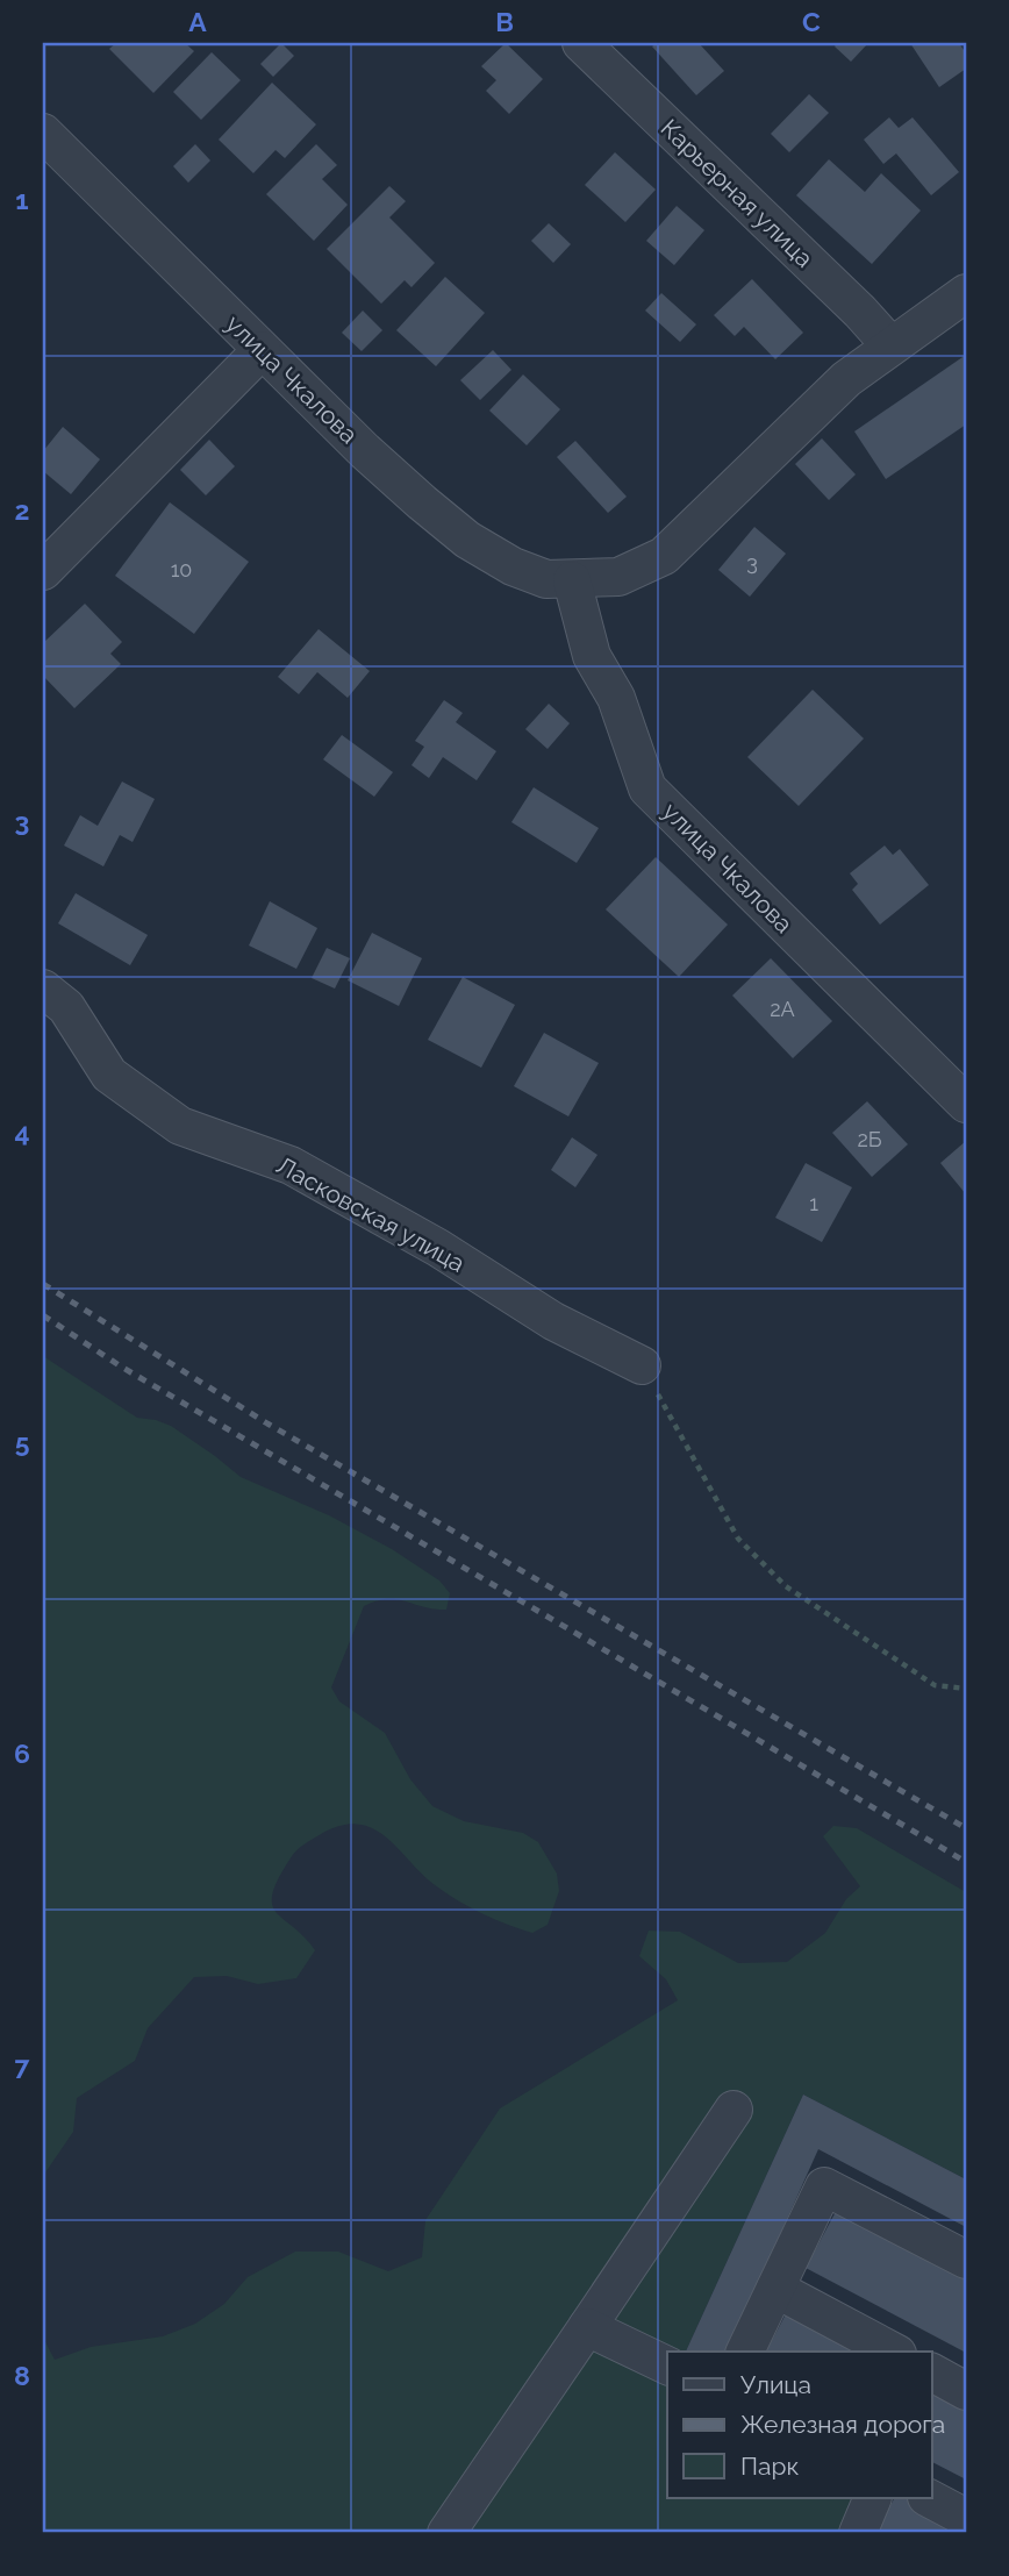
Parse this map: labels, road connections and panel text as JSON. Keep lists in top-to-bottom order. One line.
{"streets":{"street":["Карьерная улица","улица Чкалова","Ласковская улица"]},"crossings":[["Карьерная улица","улица Чкалова"]],"house_numbers":["3","10","2А","2Б","1"],"legend":["Улица","Железная дорога","Парк"],"grid":{"columns":["A","B","C"],"rows":["1","2","3","4","5","6","7","8"]}}
